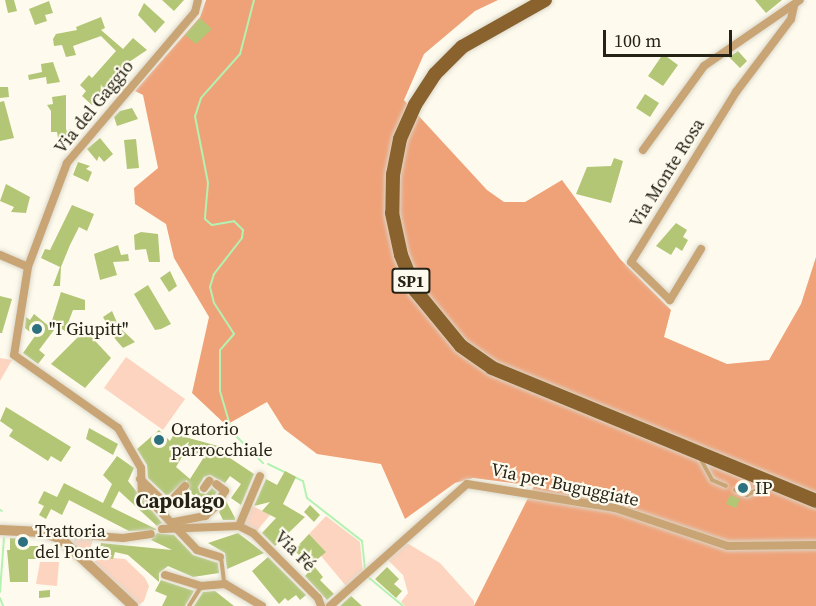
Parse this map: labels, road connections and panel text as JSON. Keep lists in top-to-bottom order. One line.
{"streets":{"main road":["SP1"],"street":["Via del Gaggio","Via Monte Rosa","Via per Buguggiate","Via Fé"]},"districts":["Capolago"],"places":["\"I Giupitt\"","Oratorio parrocchiale","IP","Trattoria del Ponte"],"scale_bar":"100 m"}
